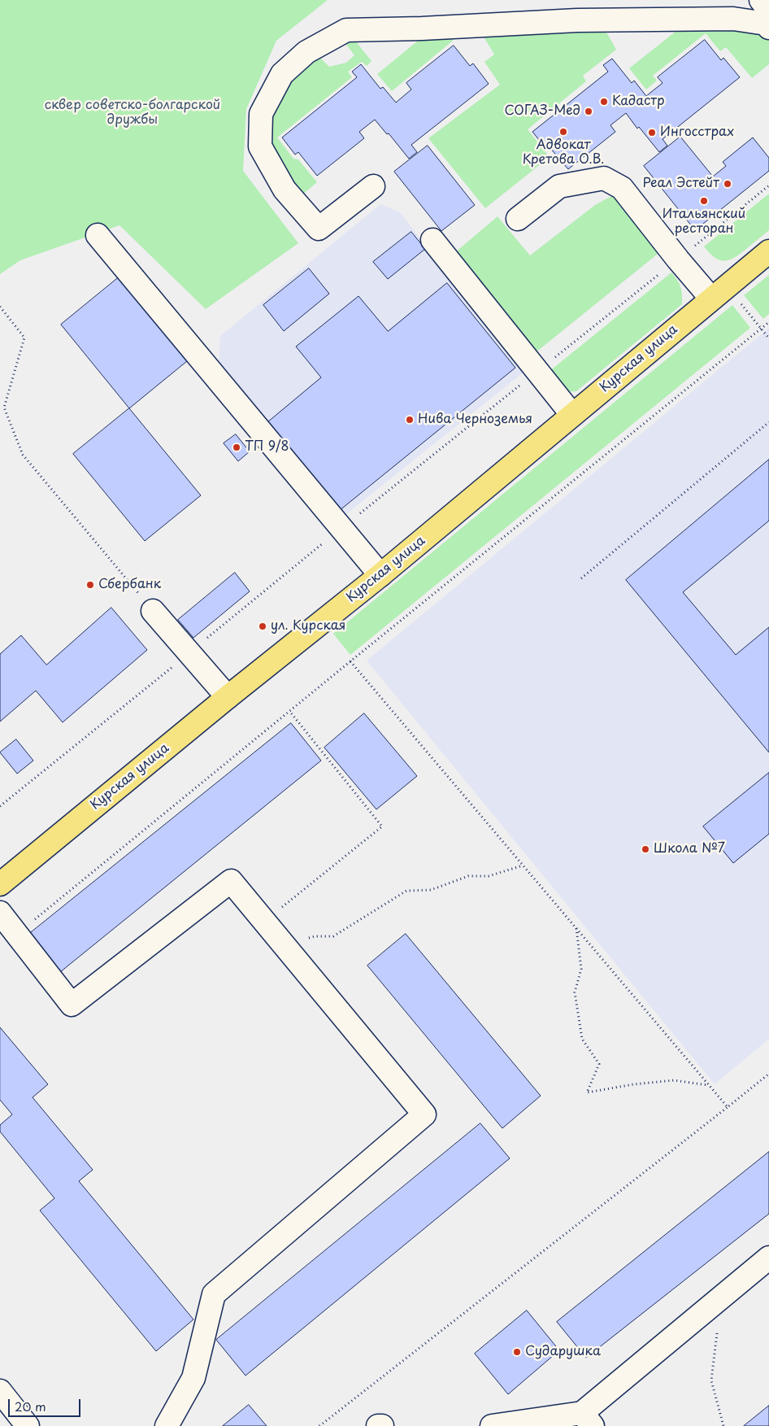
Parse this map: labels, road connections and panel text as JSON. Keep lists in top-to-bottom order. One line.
{"streets":{"main road":["Курская улица"]},"parks":["сквер советско-болгарской дружбы"],"places":["Кадастр","СОГАЗ-Мед","Адвокат Кретова О.В.","Ингосстрах","Реал Эстейт","Итальянский ресторан","Нива Черноземья","ТП 9/8","Сбербанк","ул. Курская","Школа №7","Сударушка"],"scale_bar":"20 m"}
